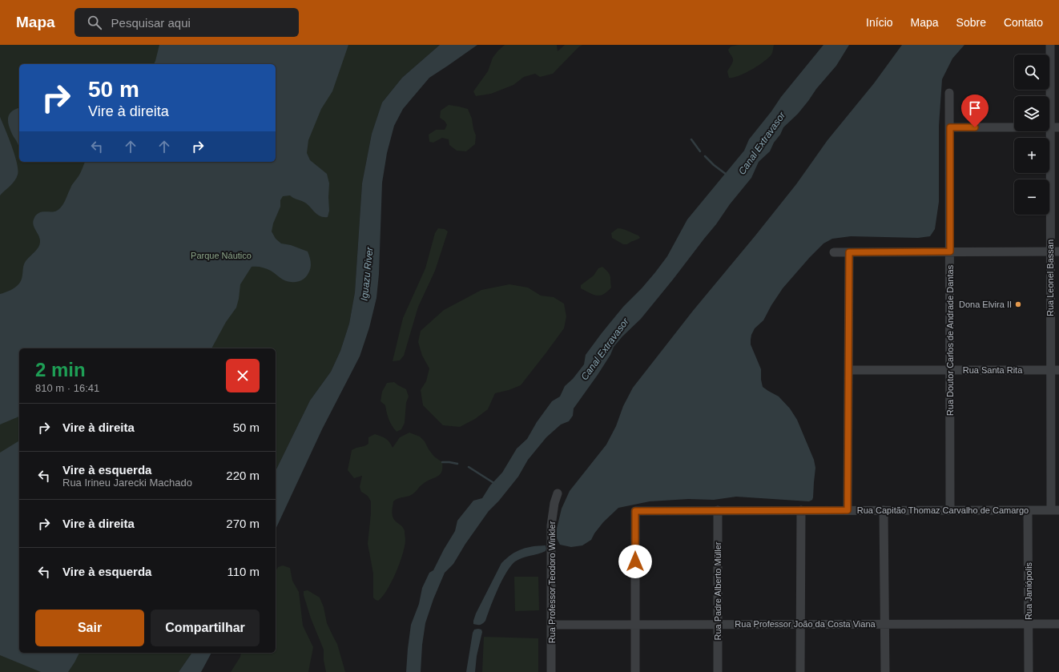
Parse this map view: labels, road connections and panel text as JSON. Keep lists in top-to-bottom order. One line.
{"streets":{"street":["Rua Leonel Bassan","Rua Doutor Carlos de Andrade Dantas","Rua Santa Rita","Rua Capitão Thomaz Carvalho de Camargo","Rua Professor Teodoro Winkler","Rua Padre Alberto Müller","Rua Janiópolis","Rua Professor João da Costa Viana"]},"crossings":[["Rua Leonel Bassan","Rua Santa Rita"],["Rua Leonel Bassan","Rua Capitão Thomaz Carvalho de Camargo"],["Rua Doutor Carlos de Andrade Dantas","Rua Santa Rita"],["Rua Doutor Carlos de Andrade Dantas","Rua Capitão Thomaz Carvalho de Camargo"],["Rua Capitão Thomaz Carvalho de Camargo","Rua Padre Alberto Müller"],["Rua Capitão Thomaz Carvalho de Camargo","Rua Janiópolis"],["Rua Capitão Thomaz Carvalho de Camargo","Rua Professor João da Costa Viana"],["Rua Professor Teodoro Winkler","Rua Professor João da Costa Viana"],["Rua Padre Alberto Müller","Rua Professor João da Costa Viana"],["Rua Janiópolis","Rua Professor João da Costa Viana"]],"water":["Canal Extravasor","Iguazu River"],"parks":["Parque Náutico"],"places":["Dona Elvira II"],"page":{"header":"Mapa","search":"Pesquisar aqui","nav":["Início","Mapa","Sobre","Contato"],"map_buttons":["+","−"],"turn":["50 m","Vire à direita"],"heading":["2 min","810 m · 16:41"],"list":[{"name":"Vire à direita","value":"50 m"},{"name":"Vire à esquerda","note":"Rua Irineu Jarecki Machado","value":"220 m"},{"name":"Vire à direita","value":"270 m"},{"name":"Vire à esquerda","value":"110 m"}],"buttons":["Sair","Compartilhar"]}}
